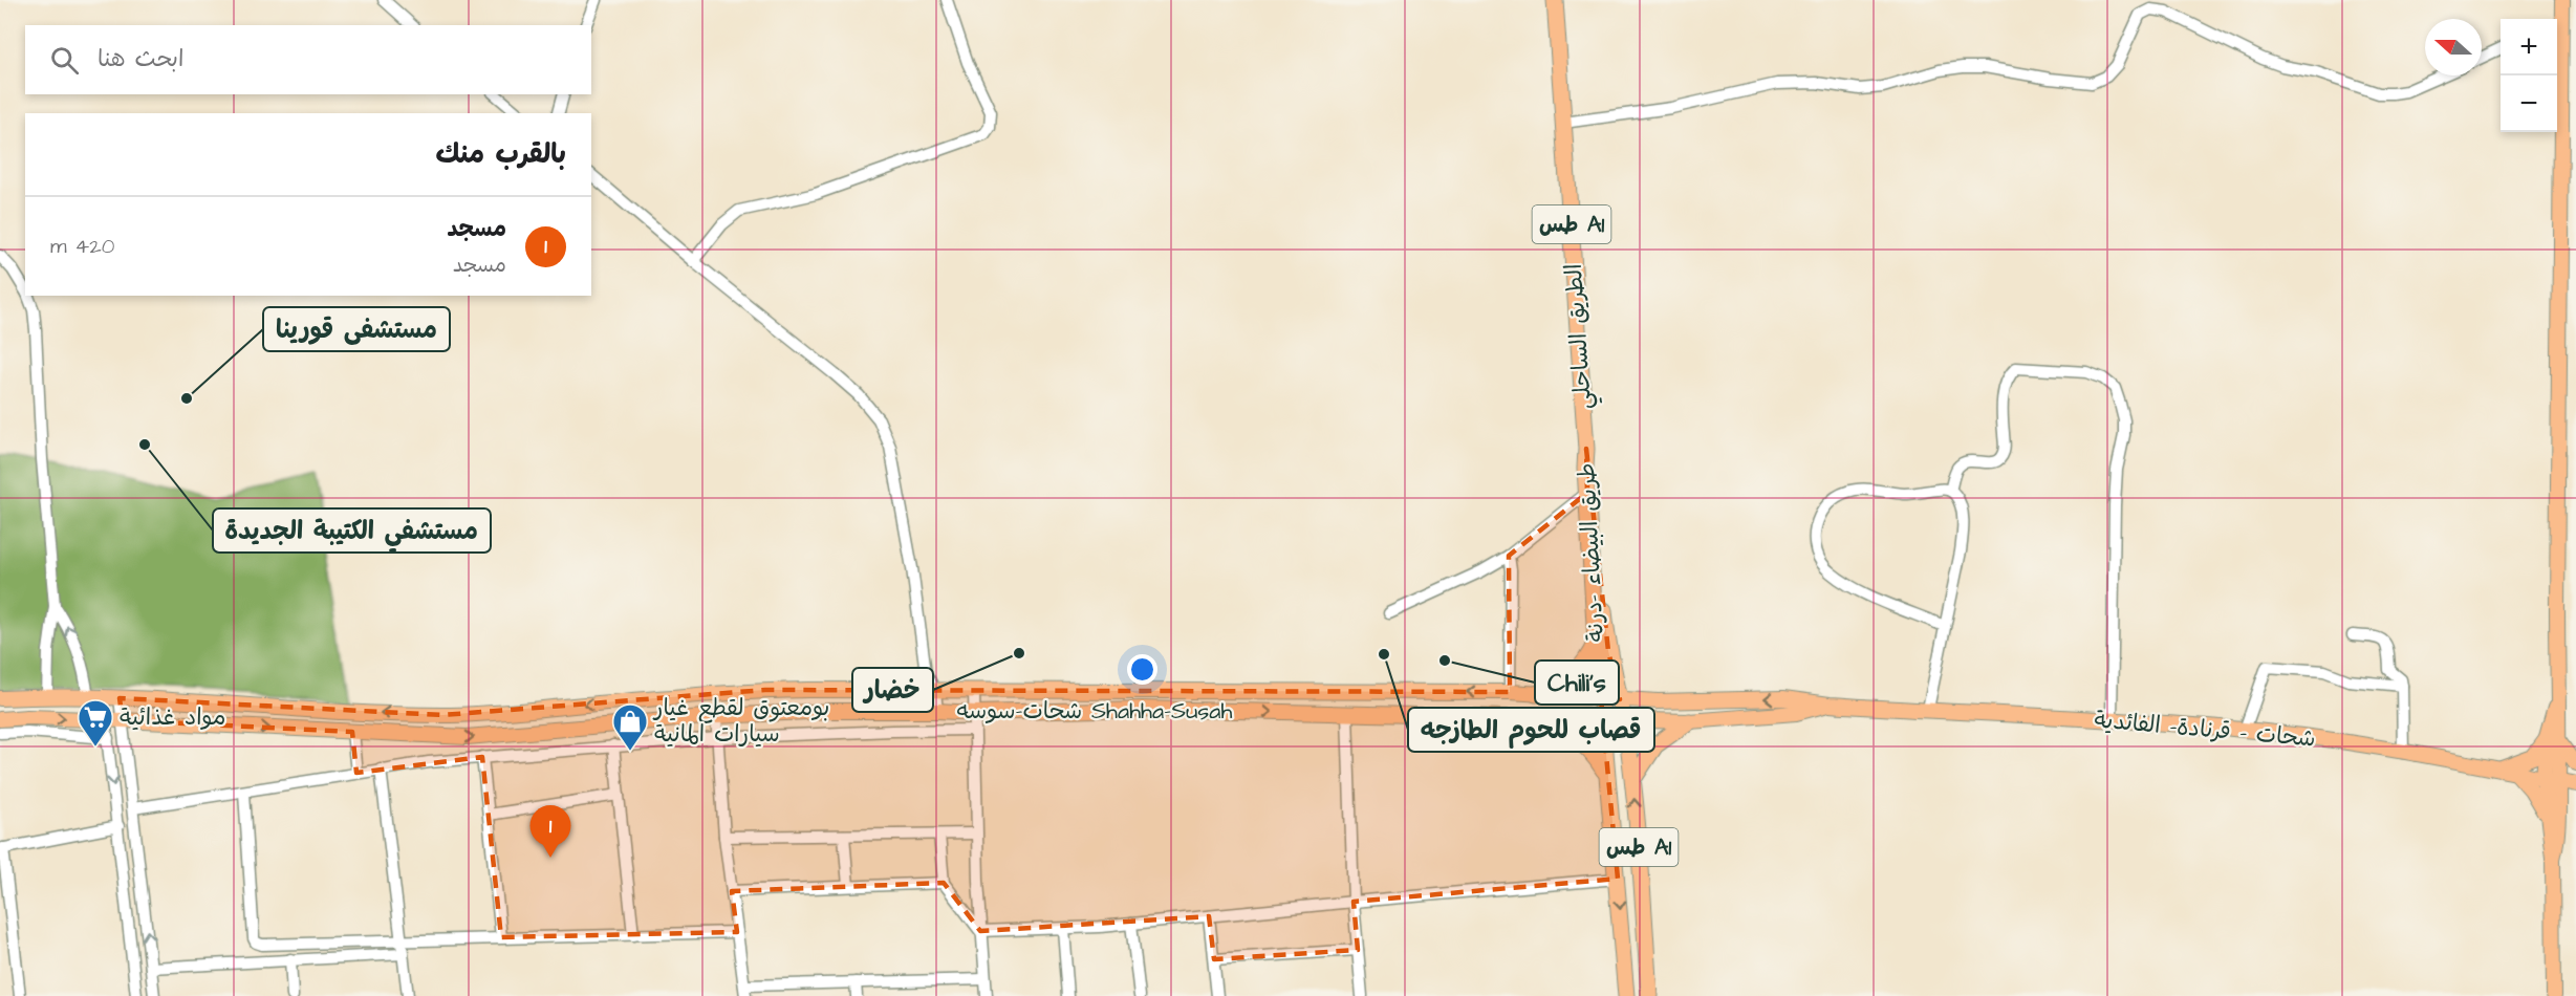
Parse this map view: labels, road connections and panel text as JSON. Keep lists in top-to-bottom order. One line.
{"streets":{"highway":["طس A1","الطريق الساحلي","طريق البيضاء -درنة"],"main road":["شحات-سوسه Shahha-Susah","شحات - قرنادة- الفائدية"]},"crossings":[["طس A1","شحات-سوسه Shahha-Susah"],["الطريق الساحلي","طريق البيضاء -درنة"],["طريق البيضاء -درنة","شحات-سوسه Shahha-Susah"],["شحات-سوسه Shahha-Susah","شحات - قرنادة- الفائدية"]],"places":{"other":["مستشفى قورينا","مستشفي الكتيبة الجديدة","خضار","قصاب للحوم الطازجه","Chili's"],"supermarket":["مواد غذائية"],"shop":["بومعتوق لقطع غيار سيارات المانية"]},"north":"left","page":{"map_buttons":["+","−"],"search":"ابحث هنا","heading":"بالقرب منك","list":[{"mark":"1","name":"مسجد","note":"مسجد","value":"420 m"}],"pins":"1"}}
